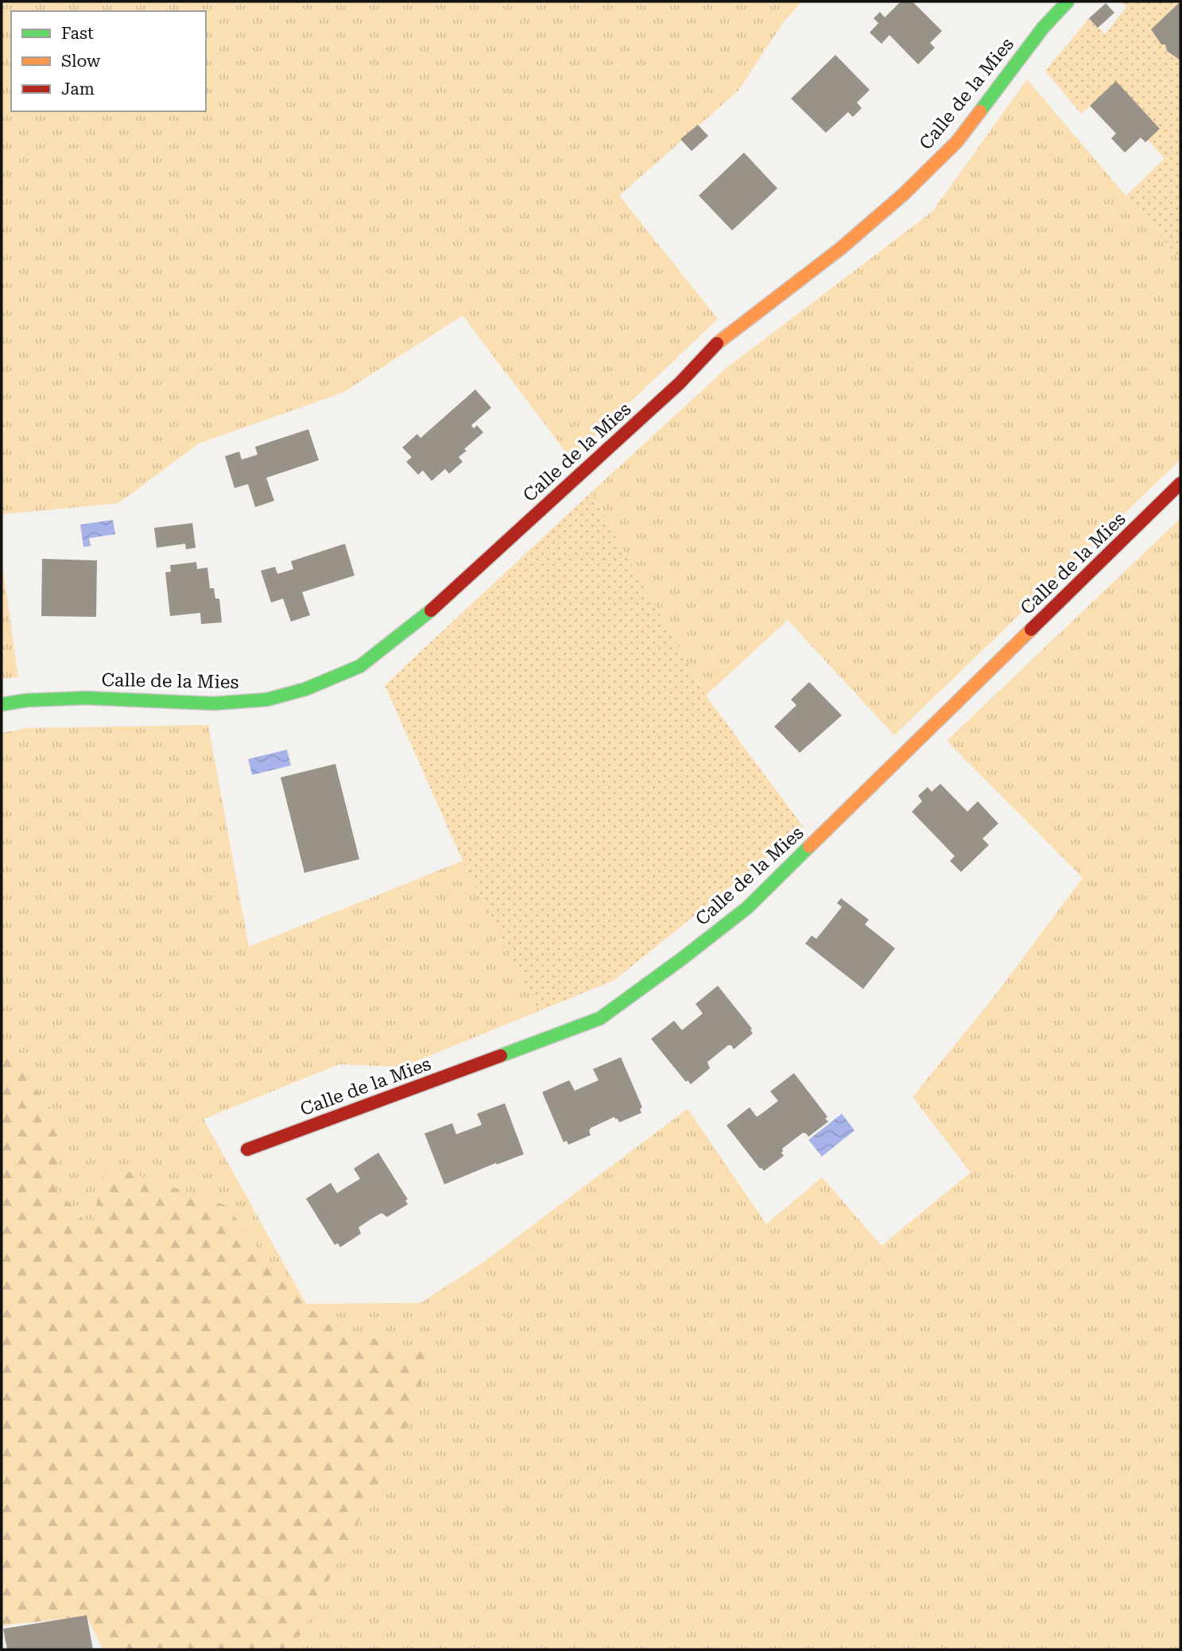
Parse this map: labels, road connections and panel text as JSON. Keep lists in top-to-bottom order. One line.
{"streets":{"street":["Calle de la Mies"]},"legend":["Fast","Slow","Jam"]}
